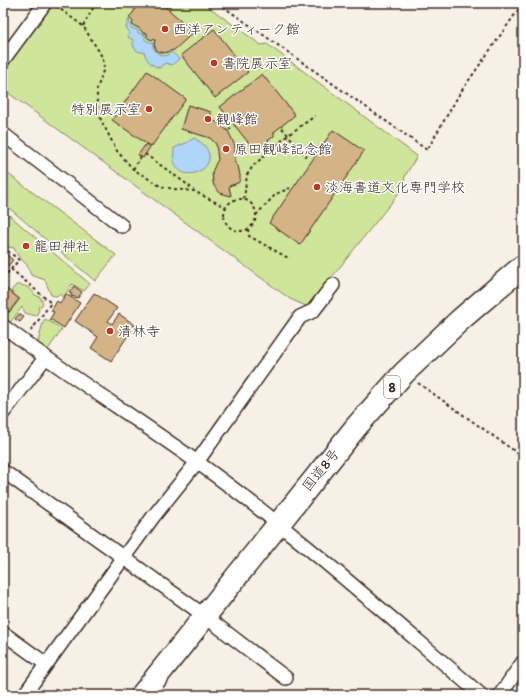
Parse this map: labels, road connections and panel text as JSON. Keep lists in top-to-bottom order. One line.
{"streets":{"highway":["8","国道8号"]},"places":["西洋アンティーク館","書院展示室","特別展示室","観峰館","原田観峰記念館","淡海書道文化専門学校","龍田神社","清林寺"]}
